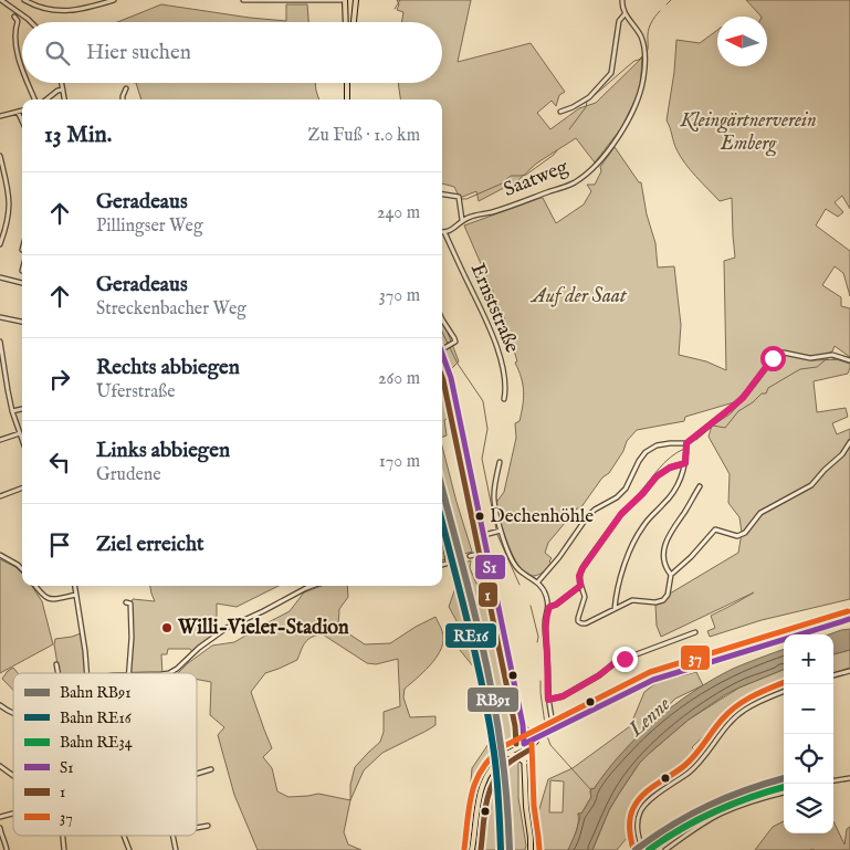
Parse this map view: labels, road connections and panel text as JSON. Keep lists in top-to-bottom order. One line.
{"streets":{"street":["Saatweg","Ernststraße"]},"crossings":[["Saatweg","Ernststraße"]],"water":["Lenne"],"parks":["Kleingärtnerverein Emberg","Auf der Saat"],"places":["Dechenhöhle","Willi-Vieler-Stadion"],"lines":["transit line S1","transit line 1","rail line RB91","rail line RE16","transit line 37","rail line RE34"],"legend":["Bahn RB91","Bahn RE16","Bahn RE34","S1","1","37"],"north":"left","page":{"search":"Hier suchen","heading":["13 Min.","Zu Fuß · 1.0 km"],"list":[["Geradeaus","Pillingser Weg","240 m"],["Geradeaus","Streckenbacher Weg","370 m"],["Rechts abbiegen","Uferstraße","260 m"],["Links abbiegen","Grudene","170 m"],"Ziel erreicht"],"map_buttons":["+","−"]}}
